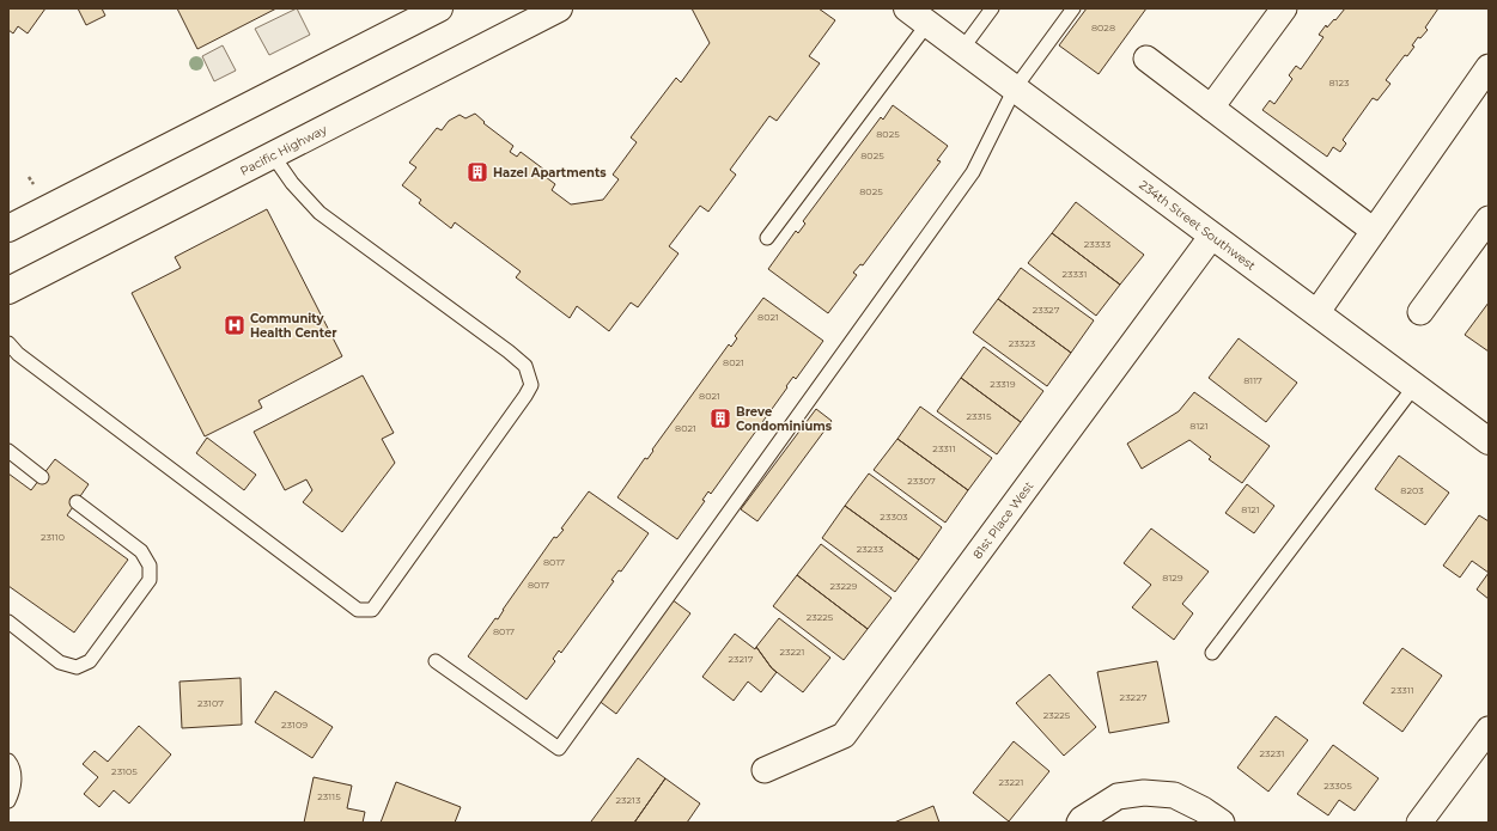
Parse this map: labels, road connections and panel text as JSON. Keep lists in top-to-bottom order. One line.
{"streets":{"main road":["Pacific Highway","234th Street Southwest"],"street":["81st Place West"]},"crossings":[["234th Street Southwest","81st Place West"]],"places":{"building":["Hazel Apartments","Breve Condominiums"],"hospital":["Community Health Center"]},"house_numbers":["8028","8123","8025","8025","8025","23333","23331","23327","8021","23323","8021","8117","23319","8021","23315","8121","8021","23311","23307","8203","8121","23303","23110","23233","8017","8129","8017","23229","23225","8017","23221","23217","23311","23227","23107","23225","23109","23231","23105","23221","23305","23115","23213"]}
